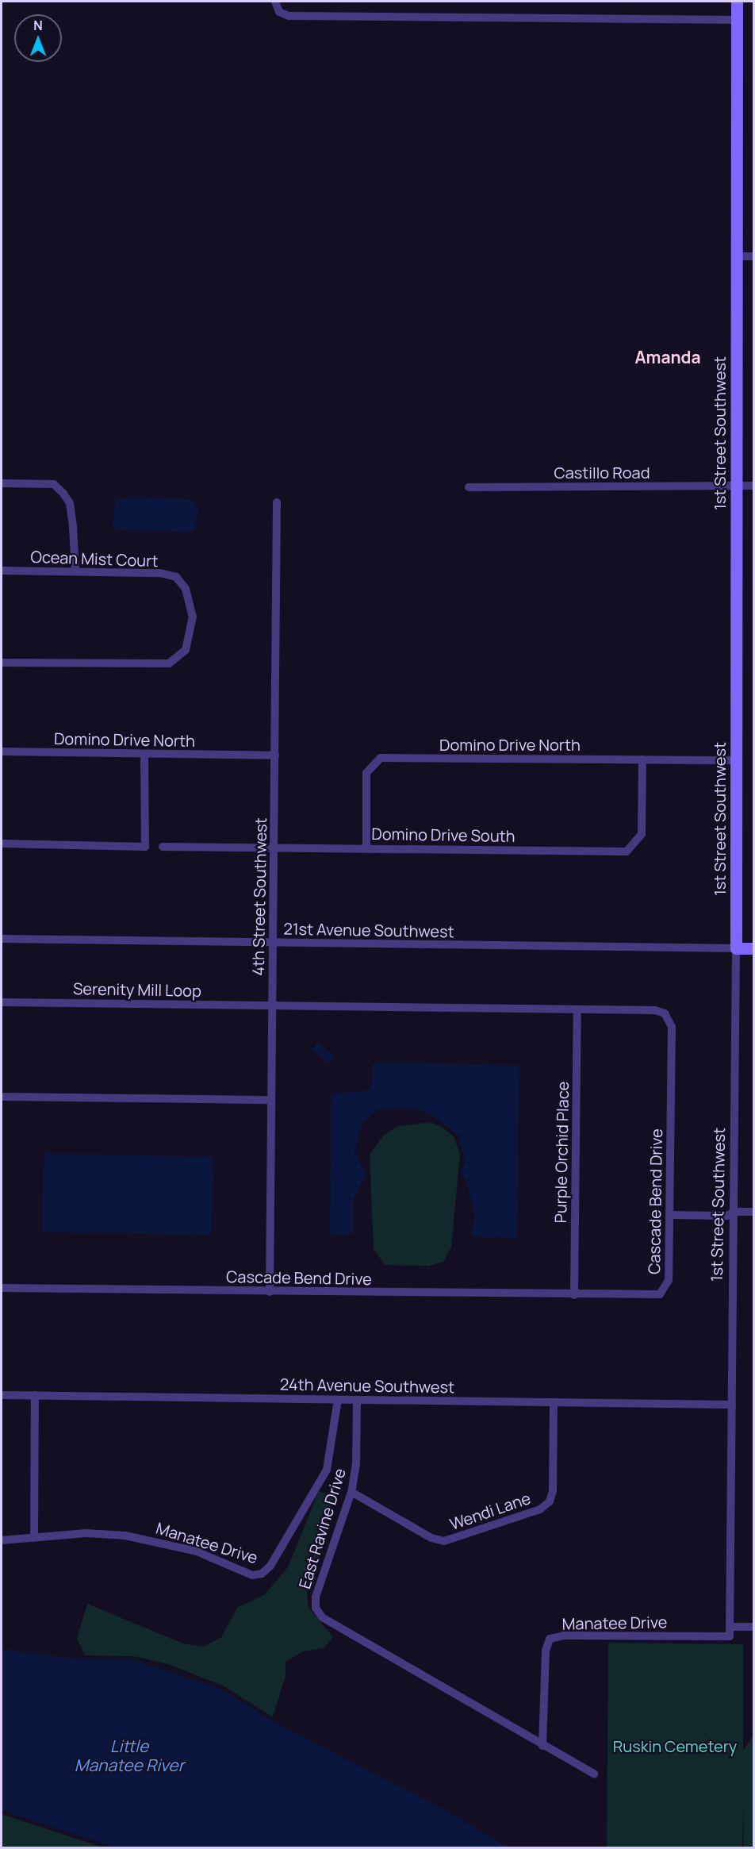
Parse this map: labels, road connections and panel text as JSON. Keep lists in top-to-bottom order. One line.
{"streets":{"street":["1st Street Southwest","Castillo Road","Ocean Mist Court","Domino Drive North","Domino Drive South","4th Street Southwest","21st Avenue Southwest","Serenity Mill Loop","Purple Orchid Place","Cascade Bend Drive","24th Avenue Southwest","Wendi Lane","East Ravine Drive","Manatee Drive"]},"crossings":[["1st Street Southwest","Castillo Road"],["1st Street Southwest","Domino Drive North"],["1st Street Southwest","21st Avenue Southwest"],["1st Street Southwest","24th Avenue Southwest"],["1st Street Southwest","Manatee Drive"],["Domino Drive North","Domino Drive South"],["Domino Drive North","4th Street Southwest"],["Domino Drive South","4th Street Southwest"],["4th Street Southwest","21st Avenue Southwest"],["4th Street Southwest","Serenity Mill Loop"],["4th Street Southwest","Cascade Bend Drive"],["Serenity Mill Loop","Cascade Bend Drive"],["Purple Orchid Place","Cascade Bend Drive"],["24th Avenue Southwest","Wendi Lane"],["24th Avenue Southwest","East Ravine Drive"],["24th Avenue Southwest","Manatee Drive"],["Wendi Lane","East Ravine Drive"],["East Ravine Drive","Manatee Drive"]],"districts":["Amanda"],"water":["Little Manatee River"],"parks":["Ruskin Cemetery"],"north":"top"}
